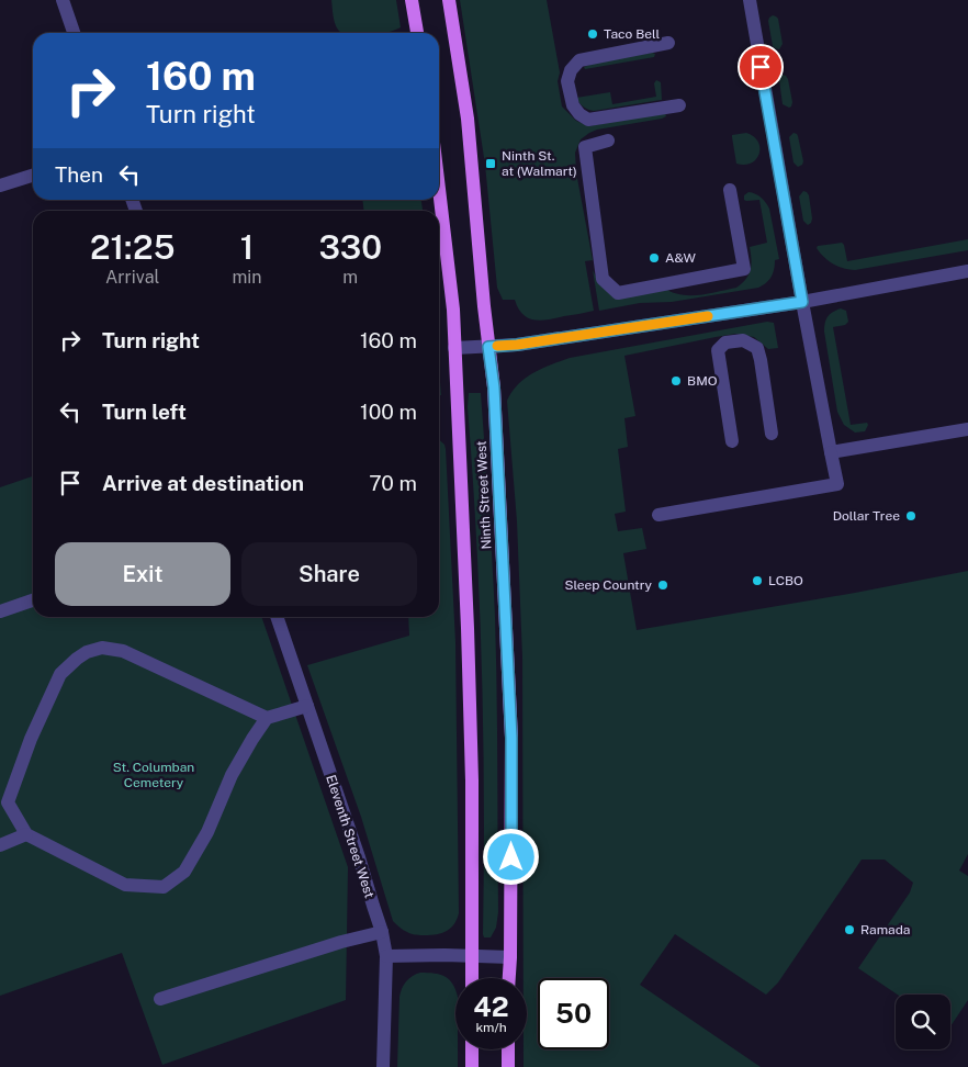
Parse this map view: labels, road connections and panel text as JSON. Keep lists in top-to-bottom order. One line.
{"streets":{"main road":["Ninth Street West"],"street":["Eleventh Street West"]},"parks":["St. Columban Cemetery"],"places":{"other":["Taco Bell","A&W","BMO","Dollar Tree","LCBO","Sleep Country","Ramada"],"transit":["Ninth St. at (Walmart)"]},"page":{"turn":["160 m","Turn right"],"then":"Then","eta":["21:25","Arrival","1","min","330","m"],"list":[{"name":"Turn right","value":"160 m"},{"name":"Turn left","value":"100 m"},{"name":"Arrive at destination","value":"70 m"}],"buttons":["Exit","Share"],"speed":"42 km/h","limit":"50"}}
